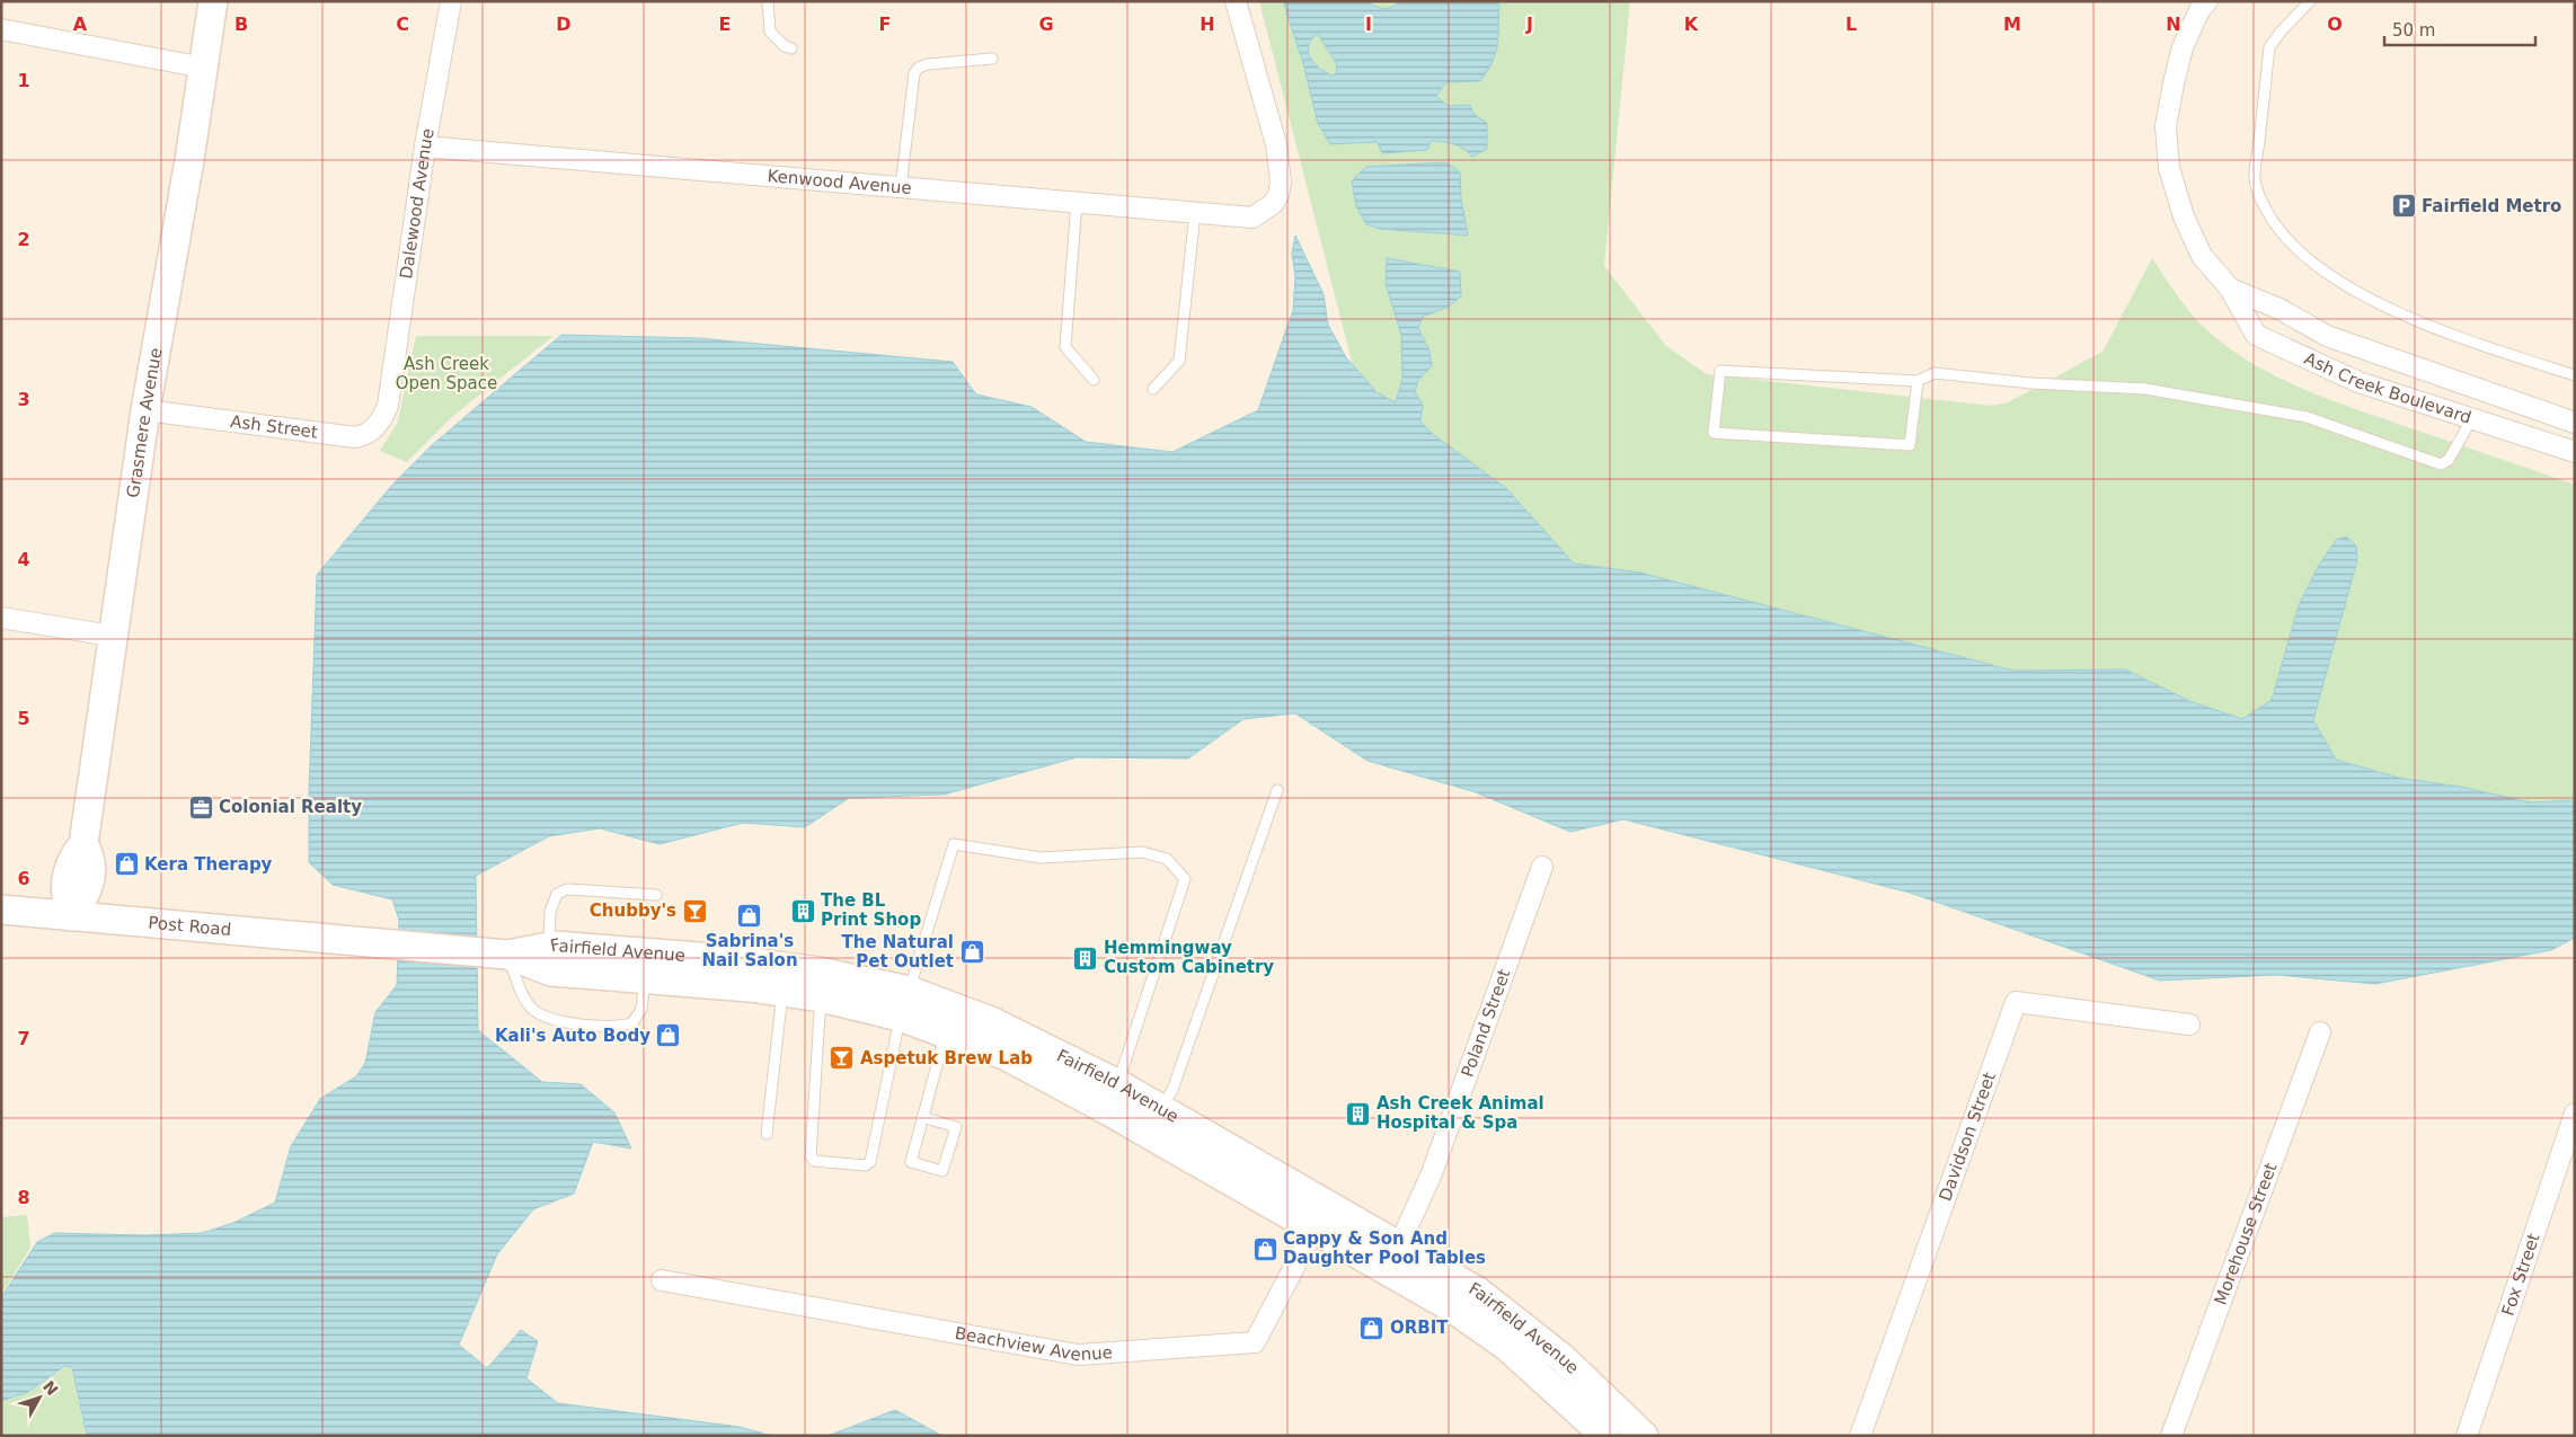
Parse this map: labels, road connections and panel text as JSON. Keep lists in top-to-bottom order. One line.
{"streets":{"main road":["Grasmere Avenue","Post Road","Fairfield Avenue"],"street":["Kenwood Avenue","Dalewood Avenue","Ash Creek Boulevard","Ash Street","Poland Street","Davidson Street","Morehouse Street","Fox Street","Beachview Avenue"]},"crossings":[["Kenwood Avenue","Dalewood Avenue"],["Dalewood Avenue","Ash Street"],["Grasmere Avenue","Ash Street"],["Grasmere Avenue","Post Road"],["Post Road","Fairfield Avenue"],["Fairfield Avenue","Poland Street"],["Fairfield Avenue","Beachview Avenue"]],"parks":["Ash Creek Open Space"],"places":{"parking":["Fairfield Metro"],"office":["Colonial Realty"],"shop":["Kera Therapy","Sabrina's Nail Salon","The Natural Pet Outlet","Kali's Auto Body","Cappy & Son And Daughter Pool Tables","ORBIT"],"bar":["Chubby's","Aspetuk Brew Lab"],"building":["The BL Print Shop","Hemmingway Custom Cabinetry","Ash Creek Animal Hospital & Spa"]},"scale_bar":"50 m","north":"top right","grid":{"columns":["A","B","C","D","E","F","G","H","I","J","K","L","M","N","O"],"rows":["1","2","3","4","5","6","7","8"]}}
